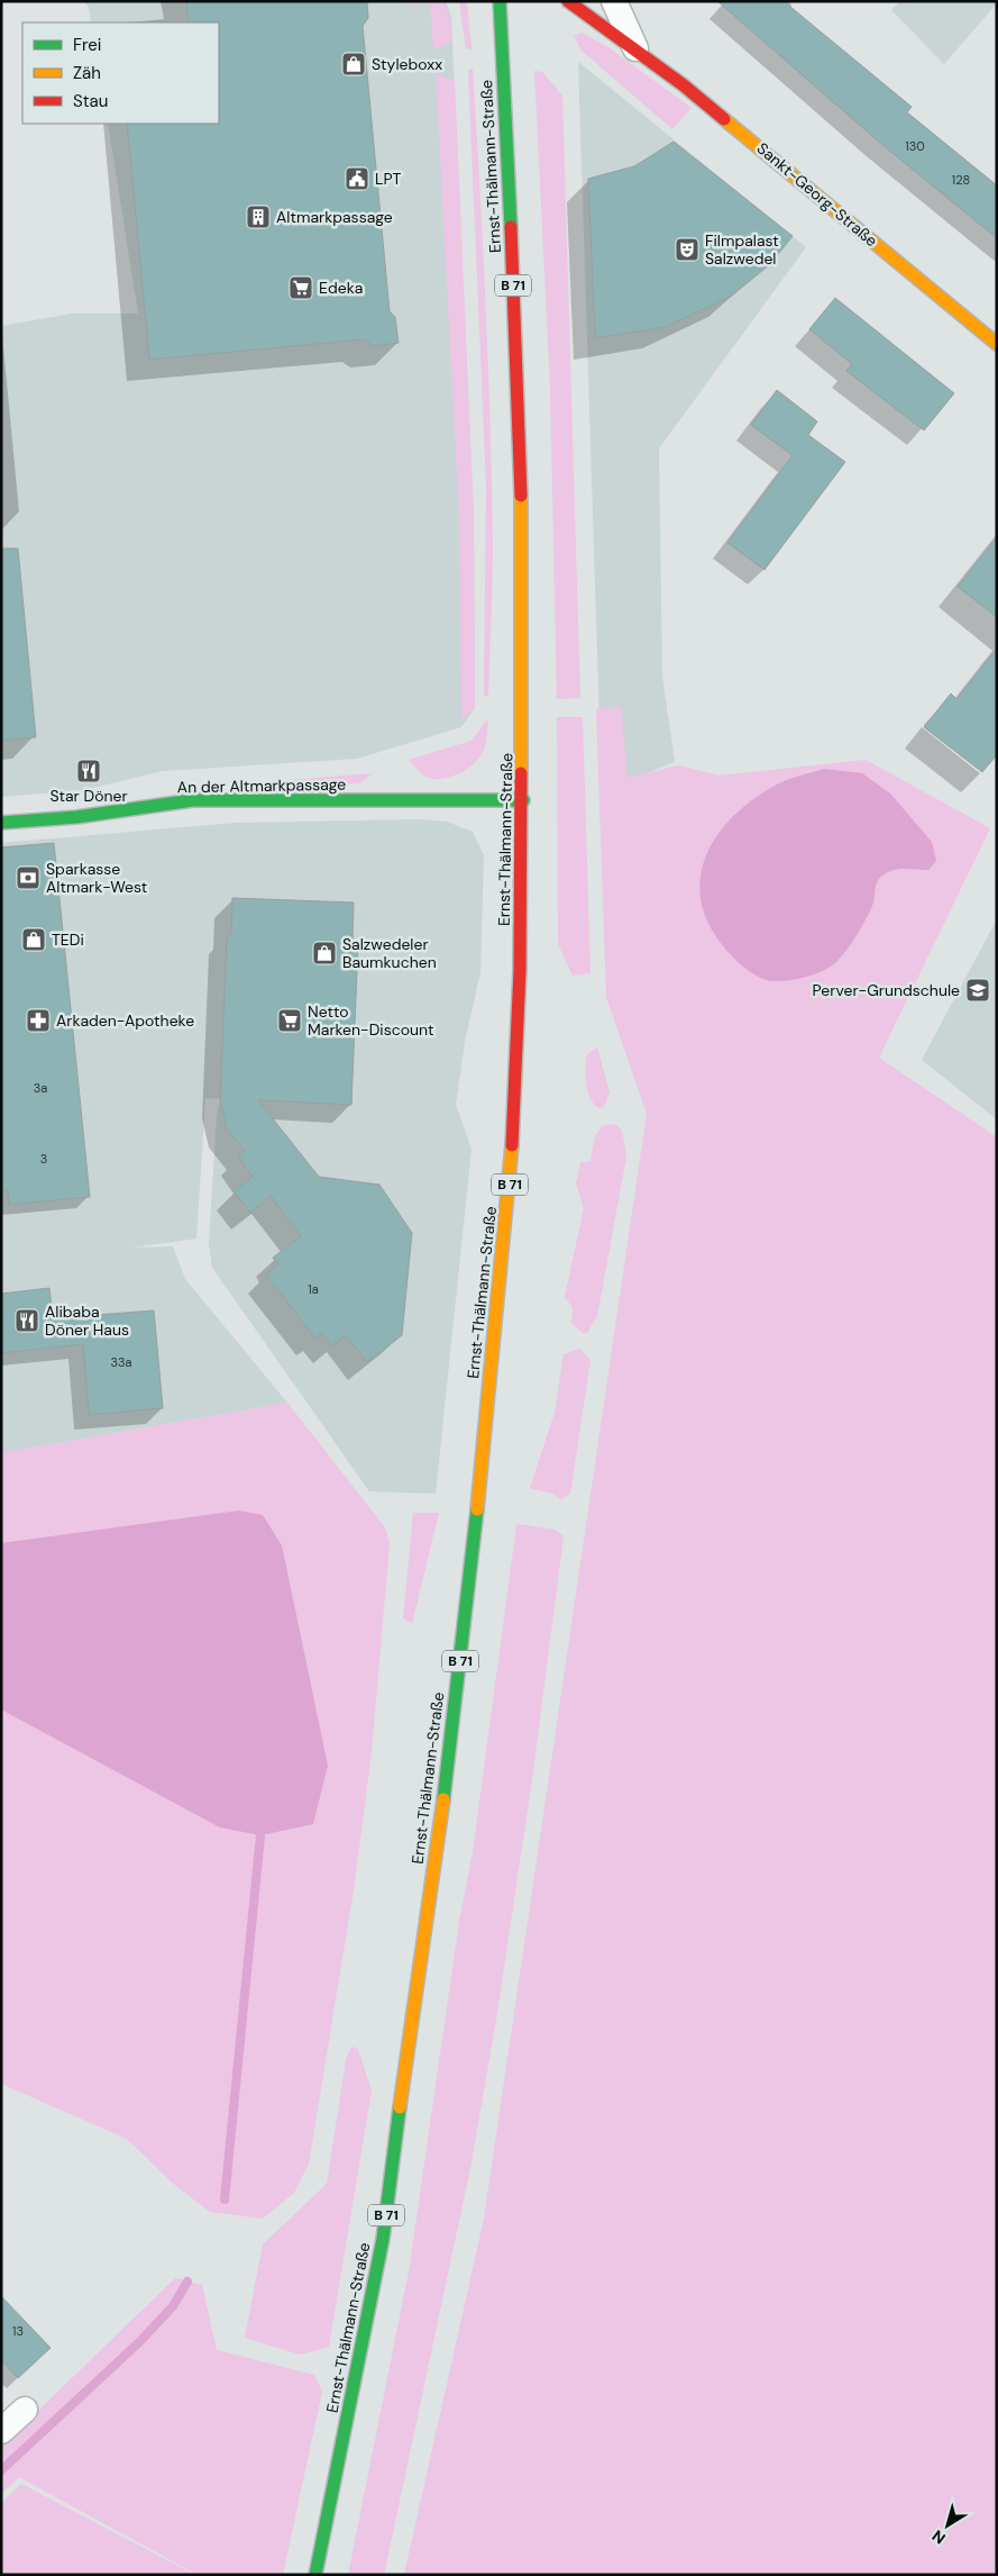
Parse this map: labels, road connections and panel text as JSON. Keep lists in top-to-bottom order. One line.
{"streets":{"main road":["Ernst-Thälmann-Straße","Sankt-Georg-Straße","B 71","An der Altmarkpassage"]},"crossings":[["Ernst-Thälmann-Straße","An der Altmarkpassage"]],"places":{"shop":["Styleboxx","TEDi","Salzwedeler Baumkuchen"],"public building":["LPT"],"building":["Altmarkpassage"],"theatre":["Filmpalast Salzwedel"],"supermarket":["Edeka","Netto Marken-Discount"],"restaurant":["Star Döner","Alibaba Döner Haus"],"bank":["Sparkasse Altmark-West"],"school or university":["Perver-Grundschule"],"pharmacy":["Arkaden-Apotheke"]},"house_numbers":["130","128","3a","3","1a","33a","13"],"legend":["Frei","Zäh","Stau"],"north":"bottom left"}
